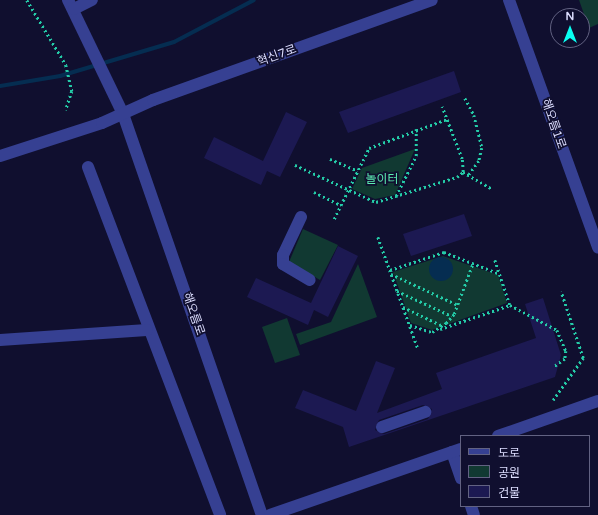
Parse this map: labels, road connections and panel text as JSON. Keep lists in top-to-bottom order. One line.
{"streets":{"street":["혁신7로","해오름1로","해오름로"]},"crossings":[["혁신7로","해오름로"]],"parks":["놀이터"],"legend":["도로","공원","건물"],"north":"top"}
